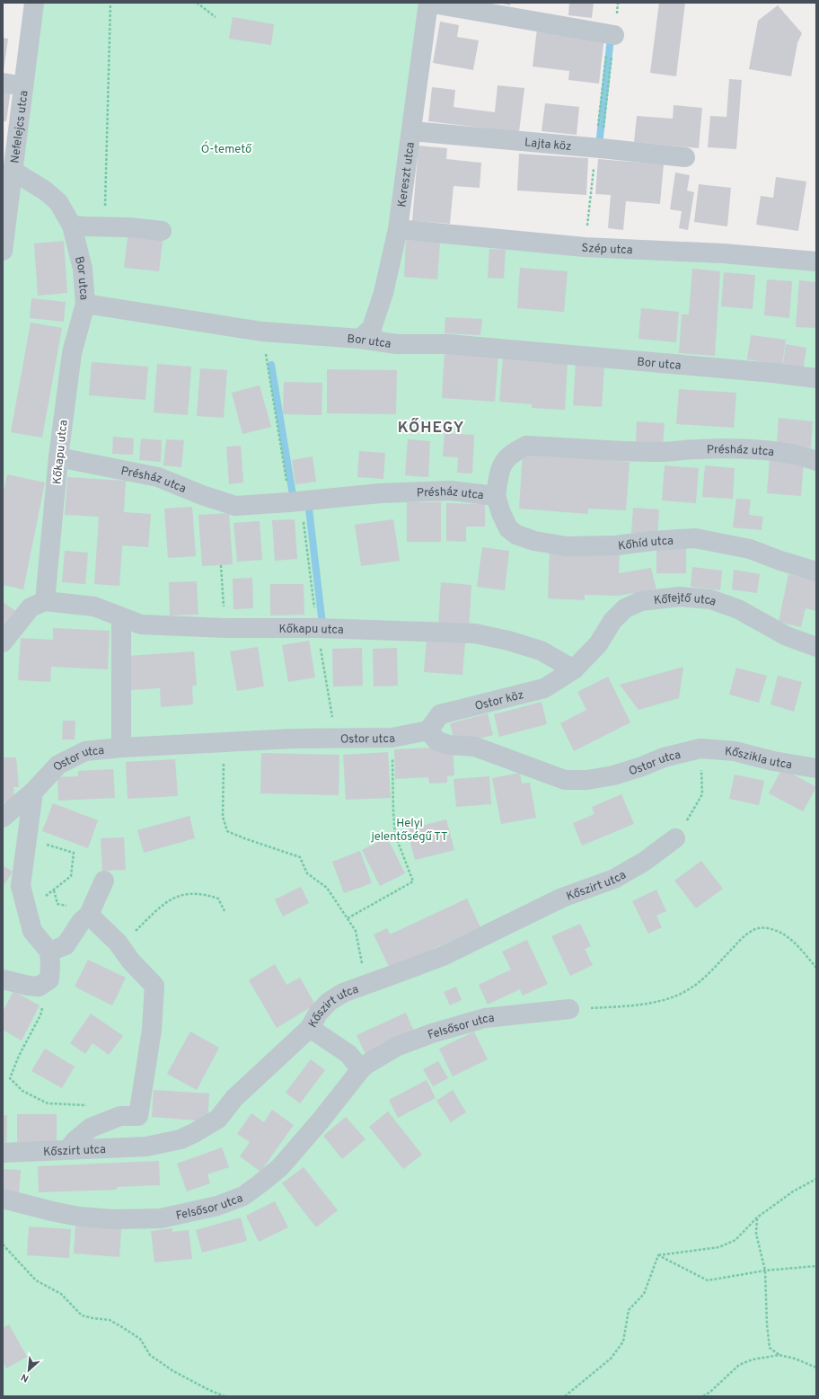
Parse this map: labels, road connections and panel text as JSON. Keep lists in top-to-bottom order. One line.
{"streets":{"street":["Nefelejcs utca","Lajta köz","Kereszt utca","Szép utca","Bor utca","Présház utca","Kőkapu utca","Kőhíd utca","Kőfejtő utca","Ostor köz","Ostor utca","Kőszikla utca","Kőszirt utca","Felsősor utca"]},"crossings":[["Nefelejcs utca","Bor utca"],["Lajta köz","Kereszt utca"],["Kereszt utca","Szép utca"],["Kereszt utca","Bor utca"],["Bor utca","Kőkapu utca"],["Présház utca","Kőkapu utca"],["Présház utca","Kőhíd utca"],["Kőkapu utca","Kőfejtő utca"],["Kőkapu utca","Ostor köz"],["Kőfejtő utca","Ostor köz"],["Ostor köz","Ostor utca"],["Ostor utca","Kőszikla utca"]],"districts":["KŐHEGY"],"parks":["Ó-temető","Helyi jelentőségű TT"],"north":"bottom left"}
